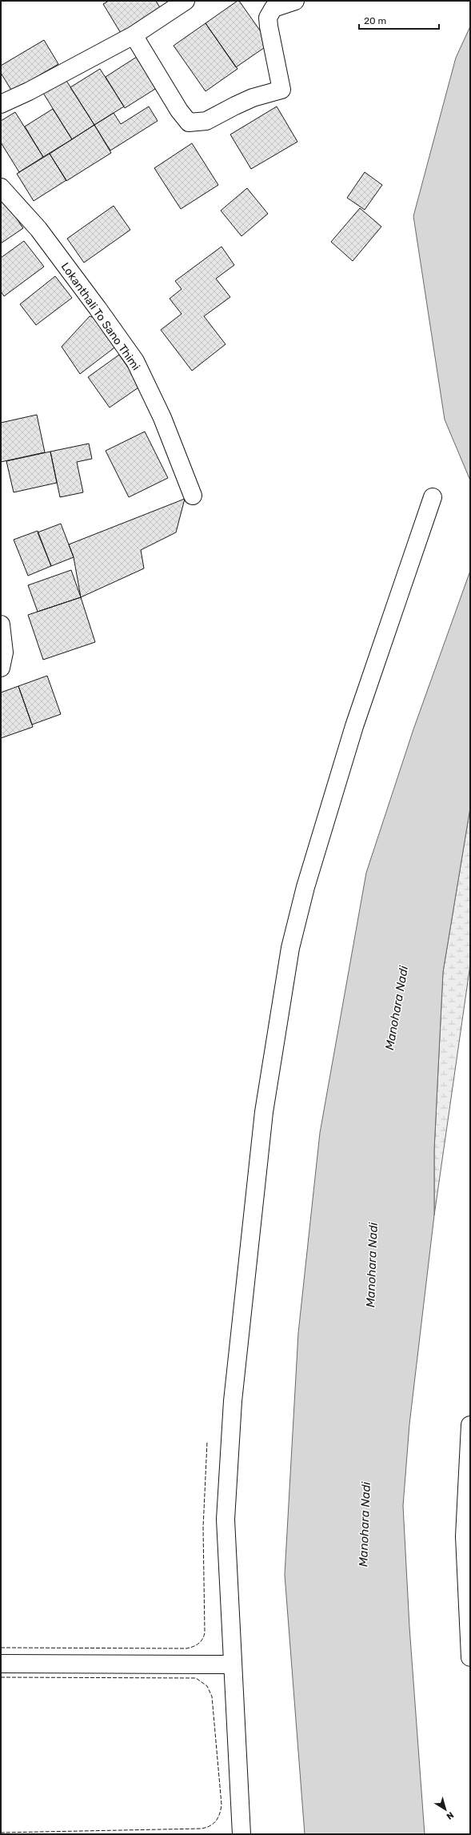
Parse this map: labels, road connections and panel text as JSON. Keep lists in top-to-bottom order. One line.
{"streets":{"street":["Lokanthali To Sano Thimi"]},"water":["Manohara Nadi"],"scale_bar":"20 m","north":"bottom right"}
